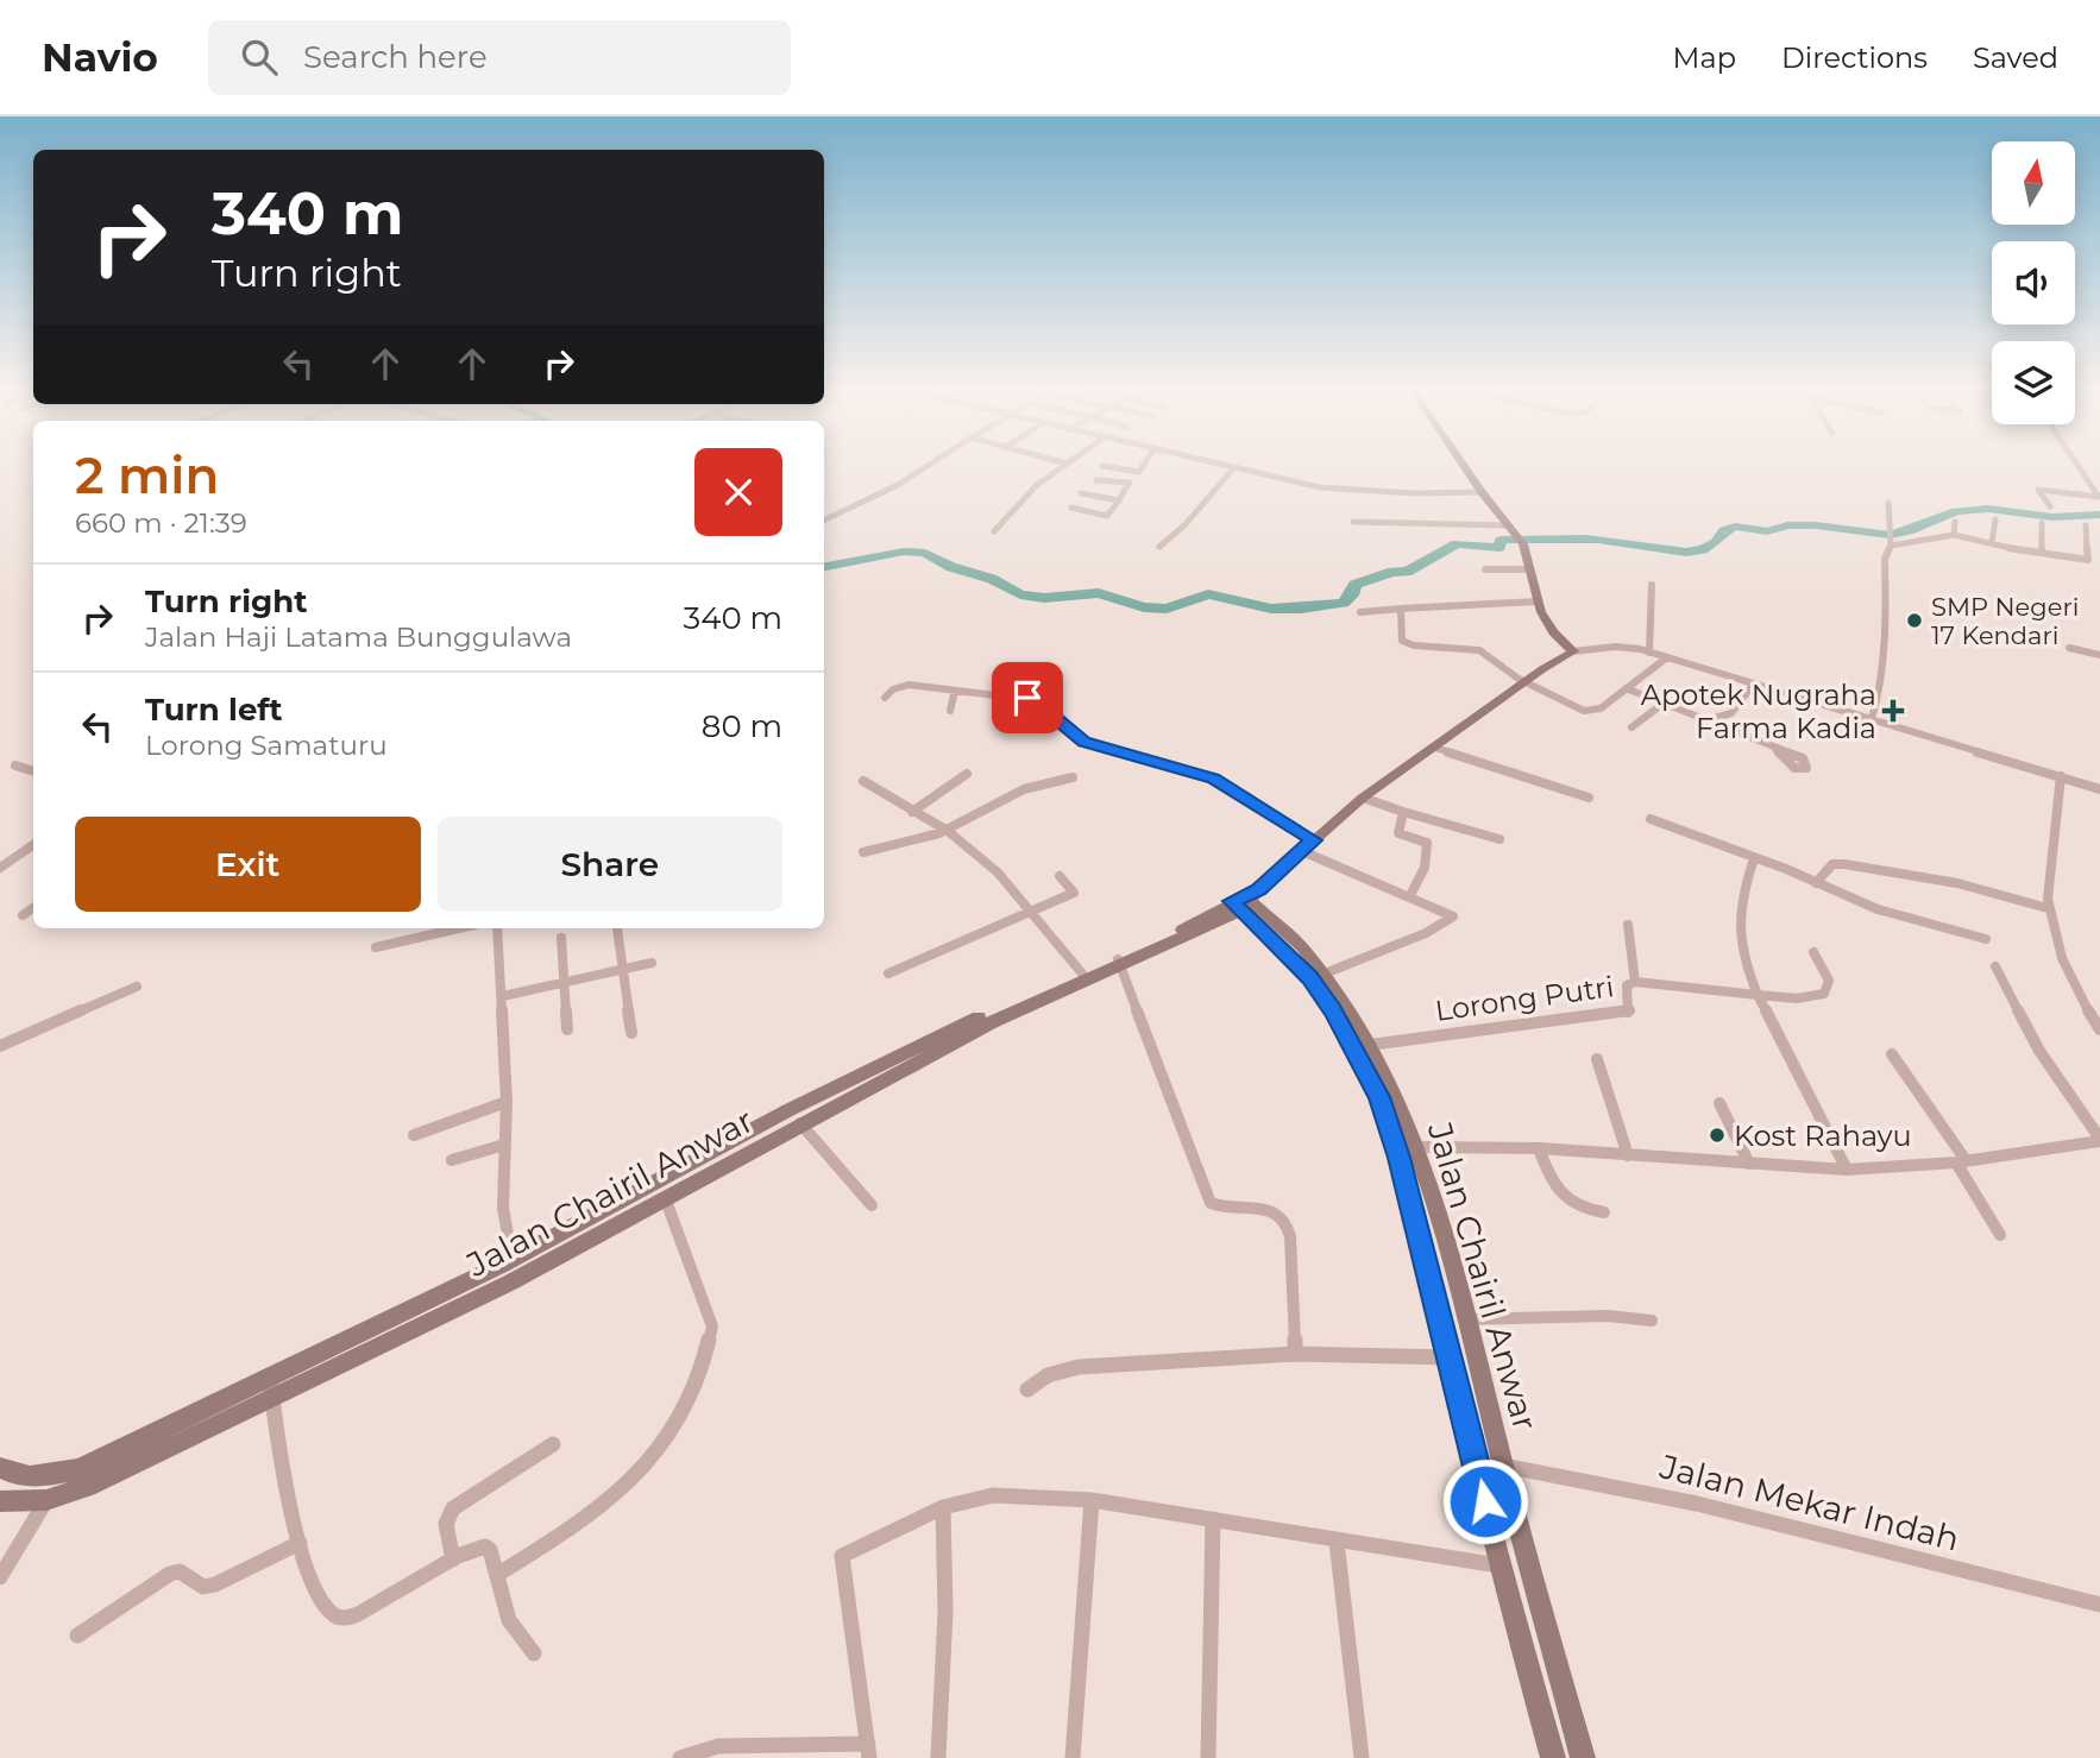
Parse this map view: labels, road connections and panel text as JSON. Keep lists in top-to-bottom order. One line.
{"streets":{"main road":["Jalan Chairil Anwar"],"street":["Lorong Putri","Jalan Mekar Indah"]},"crossings":[["Lorong Putri","Jalan Chairil Anwar"],["Jalan Chairil Anwar","Jalan Mekar Indah"]],"places":{"other":["SMP Negeri 17 Kendari","Kost Rahayu"],"health":["Apotek Nugraha Farma Kadia"]},"north":"top","page":{"header":"Navio","search":"Search here","nav":["Map","Directions","Saved"],"turn":["340 m","Turn right"],"heading":["2 min","660 m · 21:39"],"list":[{"name":"Turn right","note":"Jalan Haji Latama Bunggulawa","value":"340 m"},{"name":"Turn left","note":"Lorong Samaturu","value":"80 m"}],"buttons":["Exit","Share"]}}
